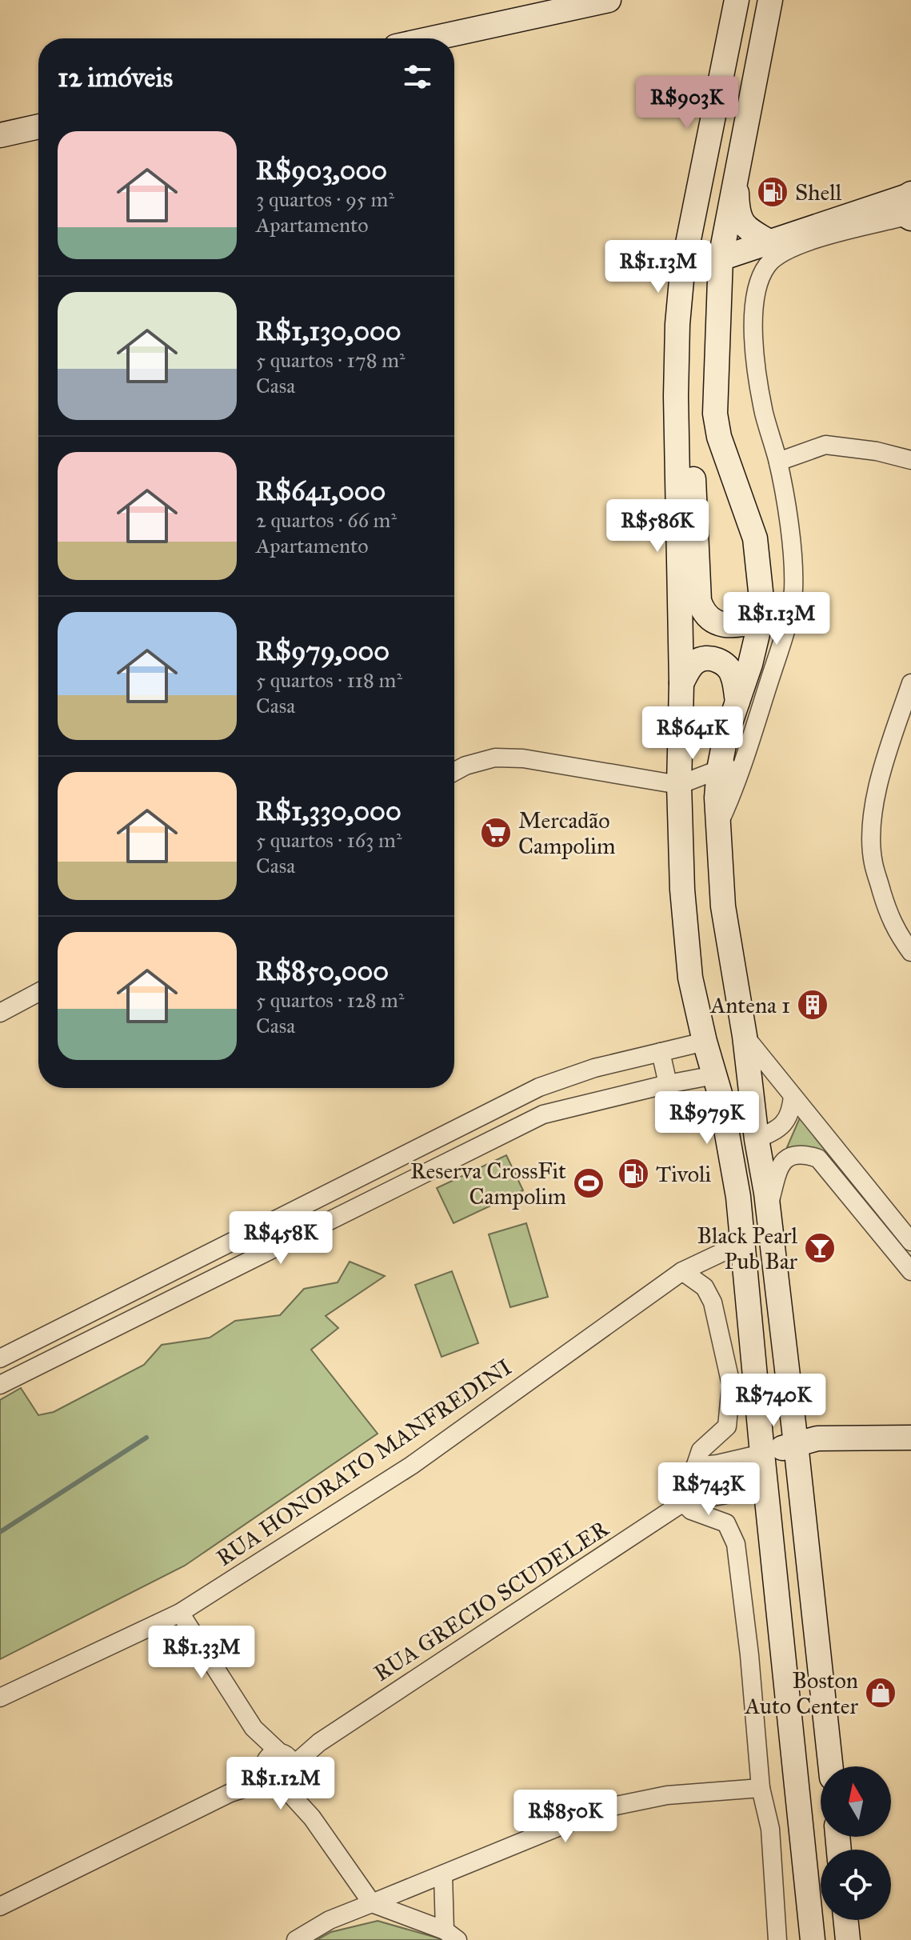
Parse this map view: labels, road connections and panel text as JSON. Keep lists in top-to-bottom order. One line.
{"streets":{"street":["RUA HONORATO MANFREDINI","RUA GRECIO SCUDELER"]},"places":{"fuel station":["Shell","Tivoli"],"supermarket":["Mercadão Campolim"],"building":["Antena 1"],"sports":["Reserva CrossFit Campolim"],"bar":["Black Pearl Pub Bar"],"shop":["Boston Auto Center"]},"north":"top","page":{"heading":"12 imóveis","price":["R$903K","R$1.13M","R$586K","R$1.13M","R$641K","R$979K","R$458K","R$740K","R$743K","R$1.33M","R$1.12M","R$850K"],"list":[{"name":"R$903,000","note":"3 quartos · 95 m² · Apartamento"},{"name":"R$1,130,000","note":"5 quartos · 178 m² · Casa"},{"name":"R$641,000","note":"2 quartos · 66 m² · Apartamento"},{"name":"R$979,000","note":"5 quartos · 118 m² · Casa"},{"name":"R$1,330,000","note":"5 quartos · 163 m² · Casa"},{"name":"R$850,000","note":"5 quartos · 128 m² · Casa"}]}}
